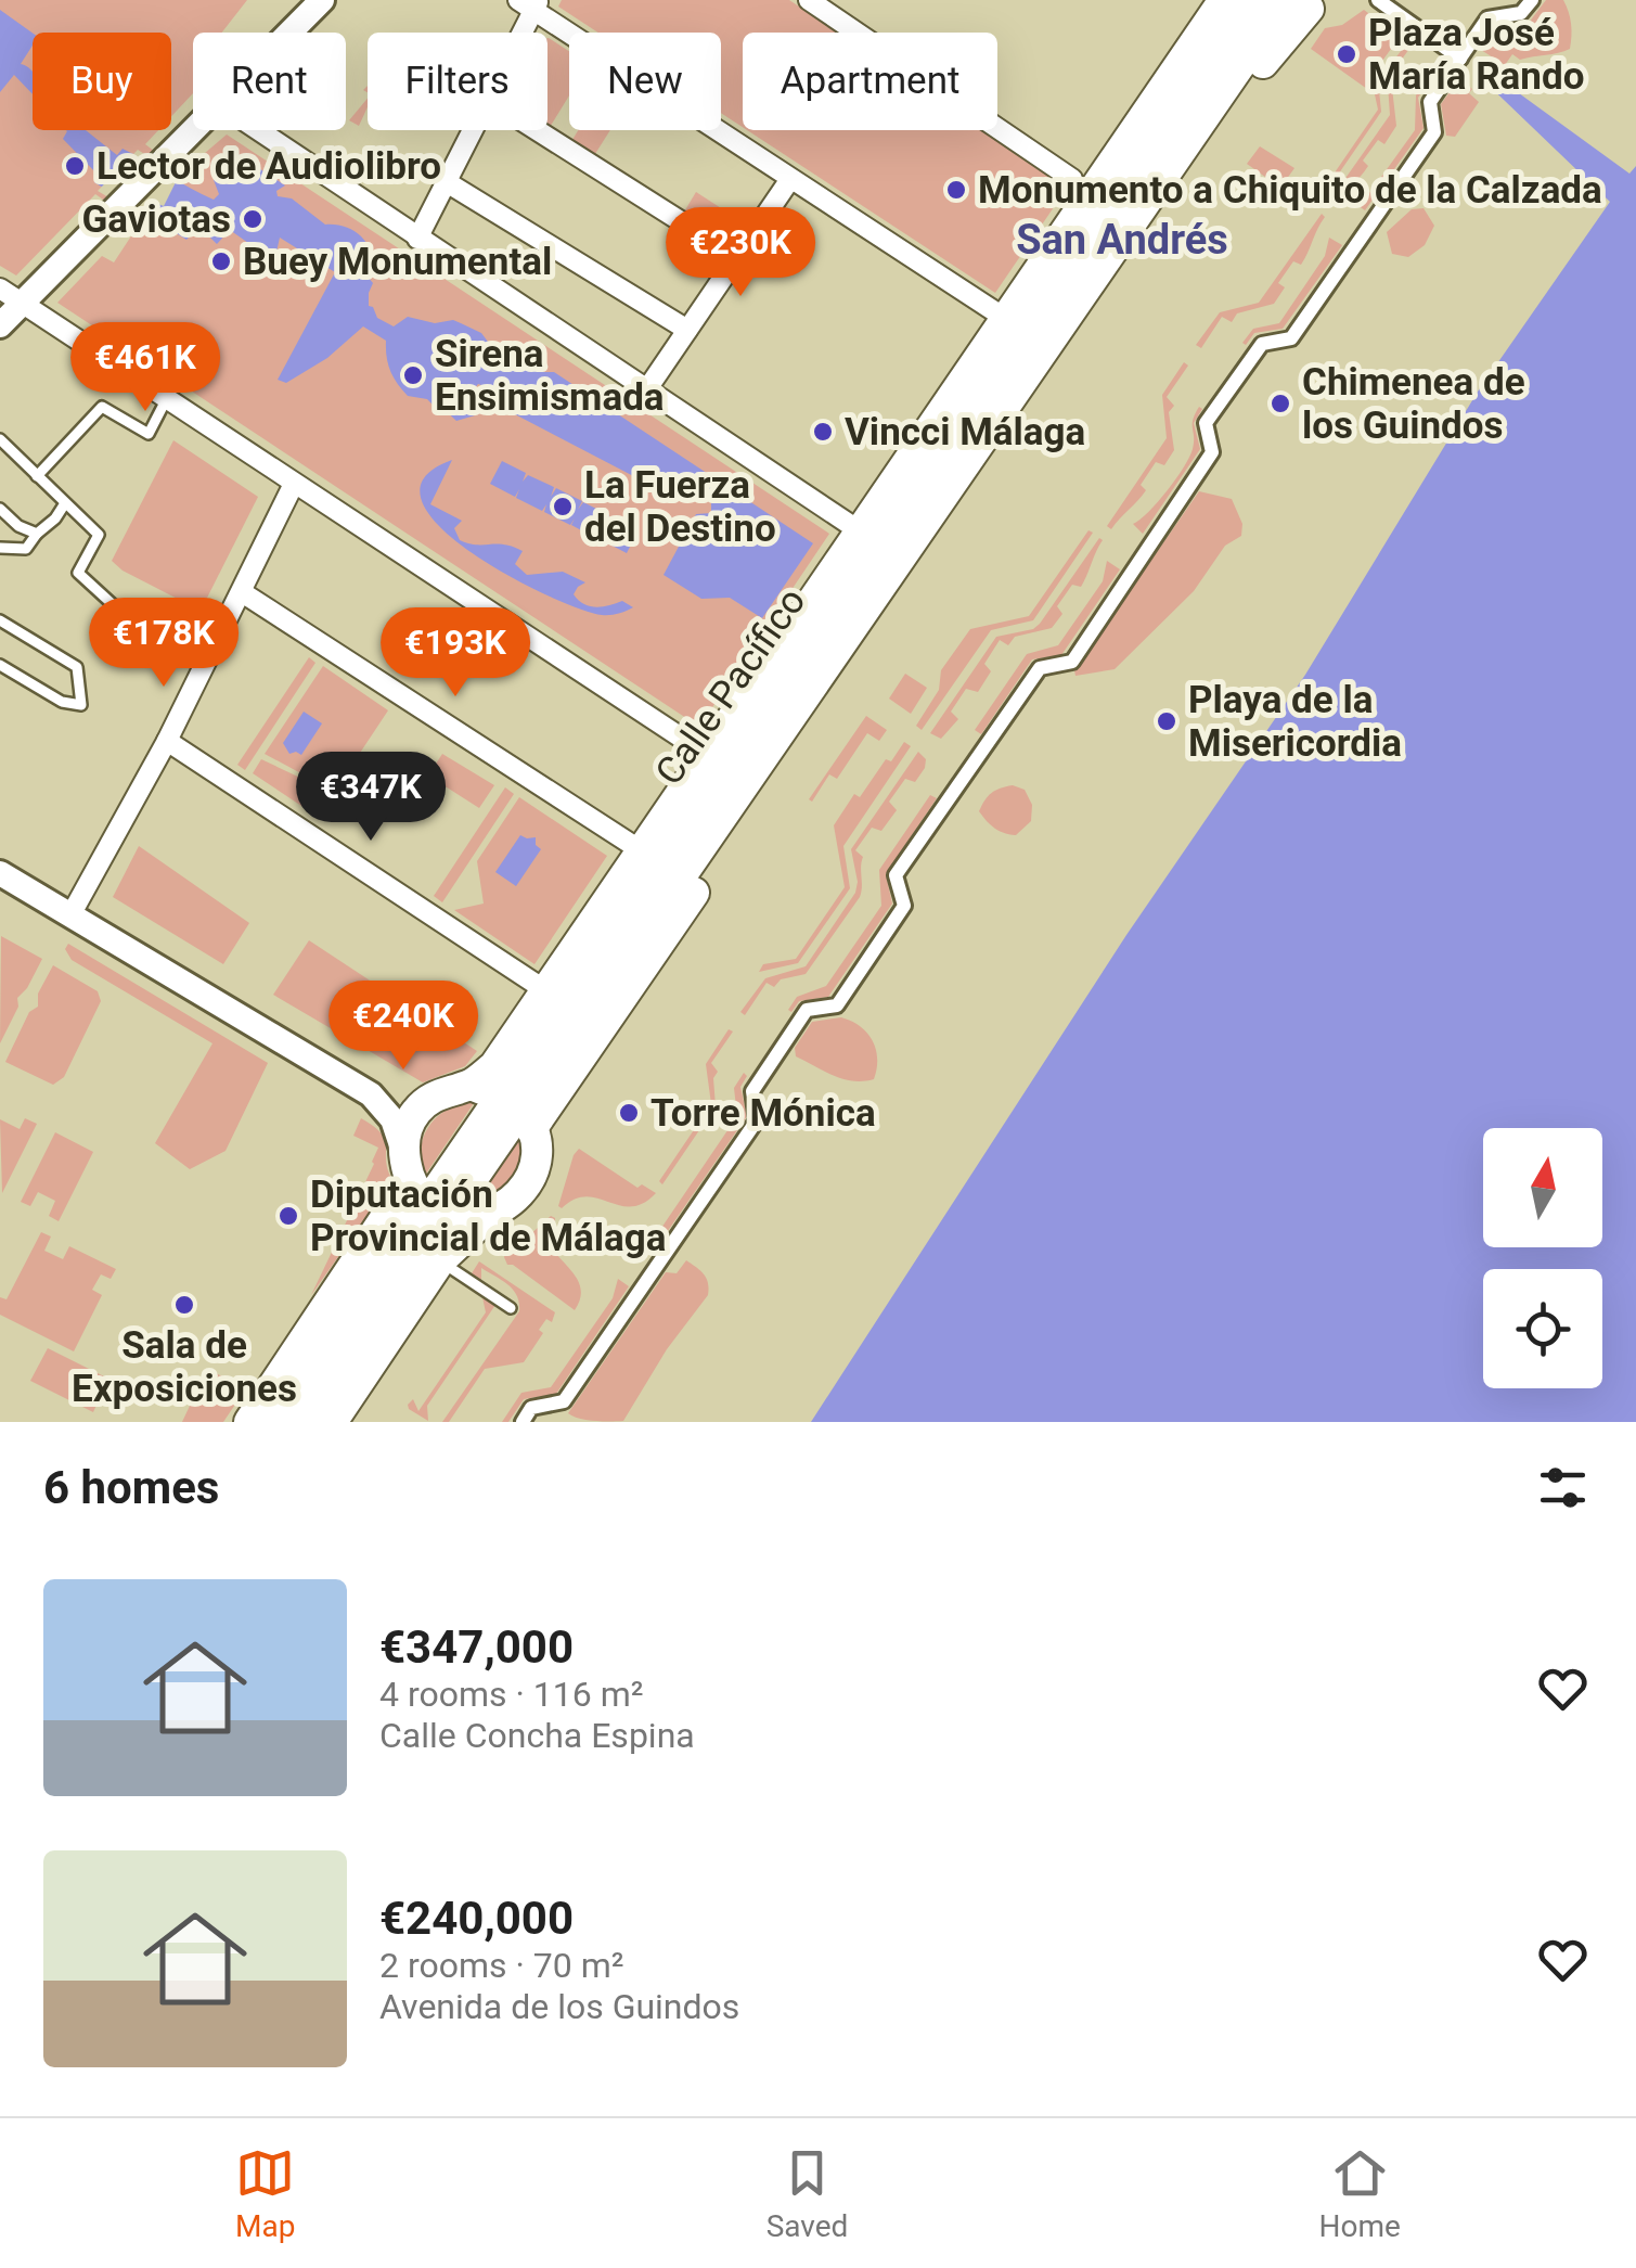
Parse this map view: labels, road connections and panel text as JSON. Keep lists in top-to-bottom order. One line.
{"streets":{"main road":["Calle Pacífico"]},"districts":["San Andrés"],"places":["Plaza José María Rando","Lector de Audiolibro","Monumento a Chiquito de la Calzada","Gaviotas","Buey Monumental","Sirena Ensimismada","Chimenea de los Guindos","Vincci Málaga","La Fuerza del Destino","Playa de la Misericordia","Torre Mónica","Diputación Provincial de Málaga","Sala de Exposiciones"],"north":"top","page":{"chip":["Buy","Rent","Filters","New","Apartment"],"price":["€230K","€461K","€178K","€193K","€347K","€240K"],"heading":"6 homes","list":[{"name":"€347,000","note":"4 rooms · 116 m² · Calle Concha Espina"},{"name":"€240,000","note":"2 rooms · 70 m² · Avenida de los Guindos"}],"tabs":["Map","Saved","Home"]}}
